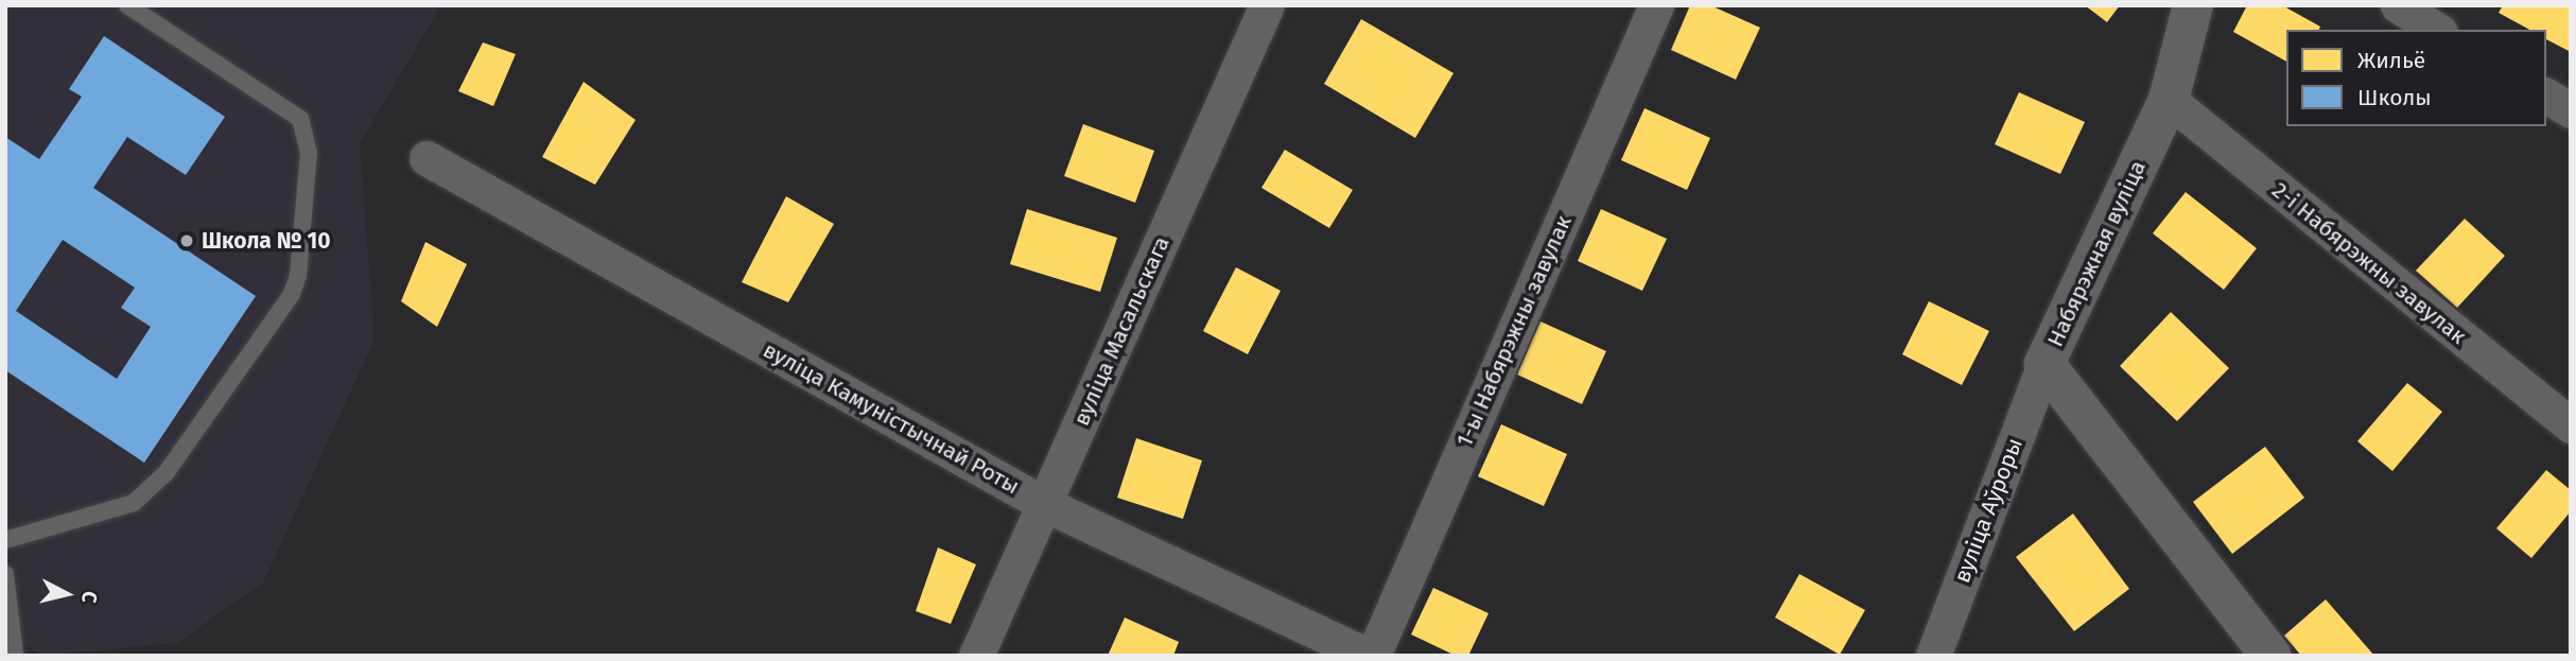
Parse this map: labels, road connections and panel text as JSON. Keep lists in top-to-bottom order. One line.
{"streets":{"street":["Набярэжная вуліца","2-і Набярэжны завулак","вуліца Масальскага","1-ы Набярэжны завулак","вуліца Камуністычнай Роты","вуліца Аўроры"]},"crossings":[["Набярэжная вуліца","2-і Набярэжны завулак"],["Набярэжная вуліца","вуліца Аўроры"],["вуліца Масальскага","вуліца Камуністычнай Роты"],["1-ы Набярэжны завулак","вуліца Камуністычнай Роты"]],"places":["Школа № 10"],"legend":["Жильё","Школы"],"north":"right"}
